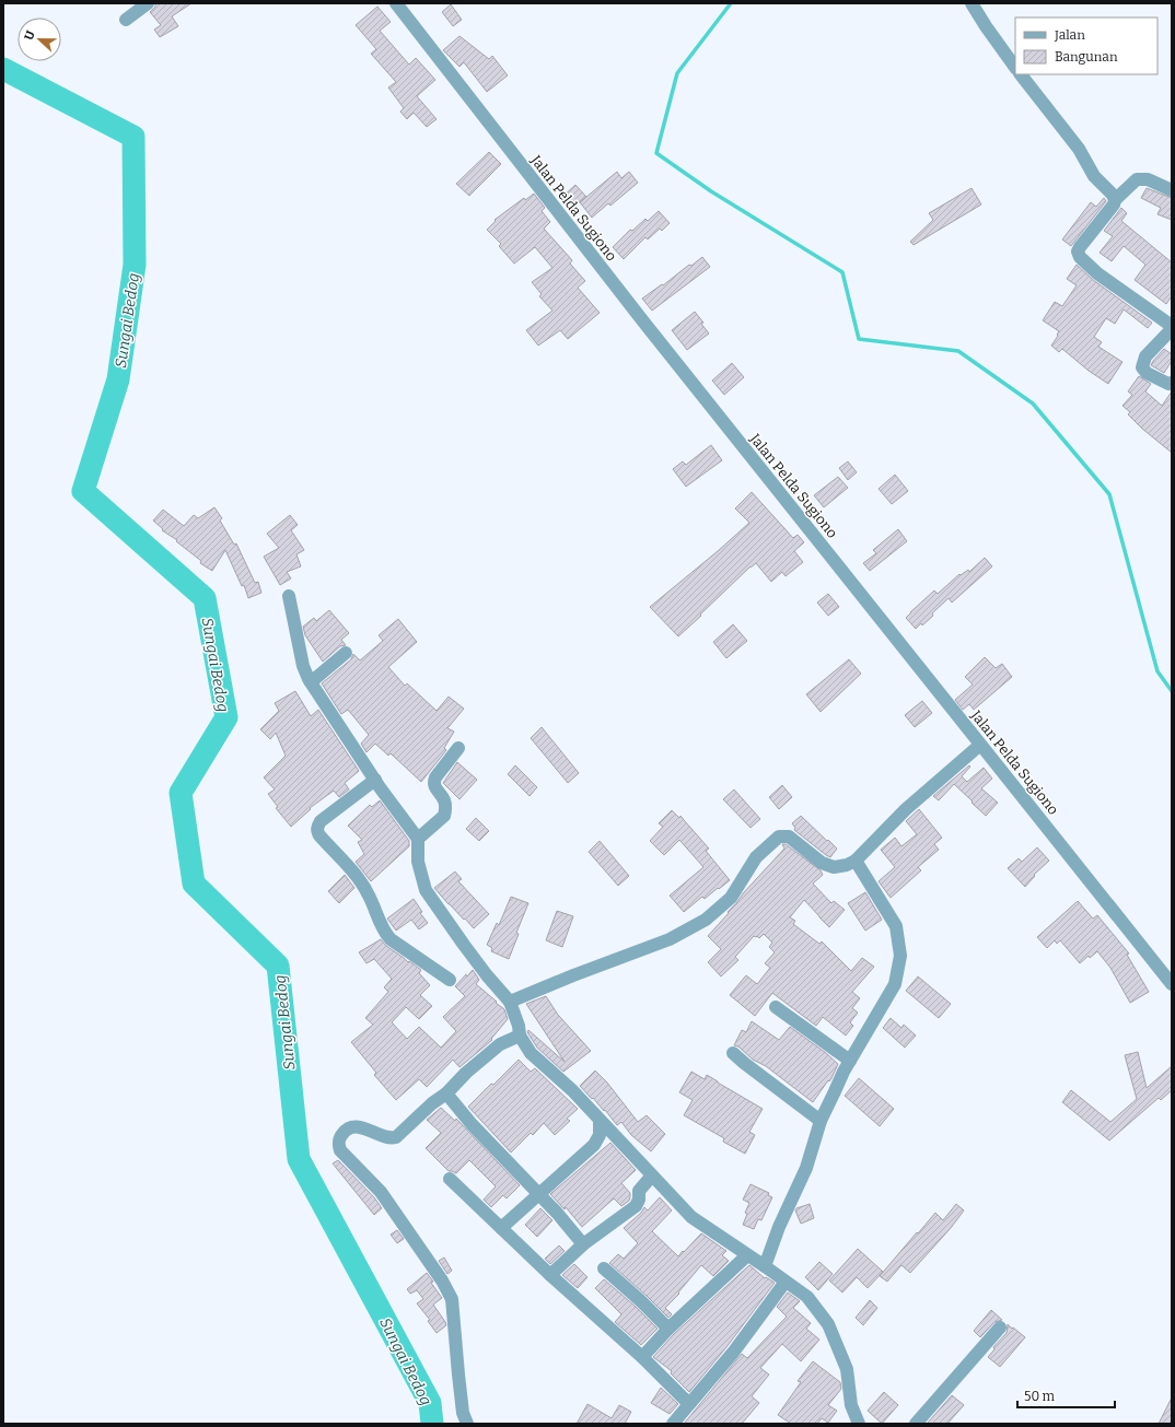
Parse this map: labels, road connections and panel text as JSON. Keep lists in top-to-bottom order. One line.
{"streets":{"street":["Jalan Pelda Sugiono"]},"water":["Sungai Bedog"],"legend":["Jalan","Bangunan"],"scale_bar":"50 m","north":"left"}
